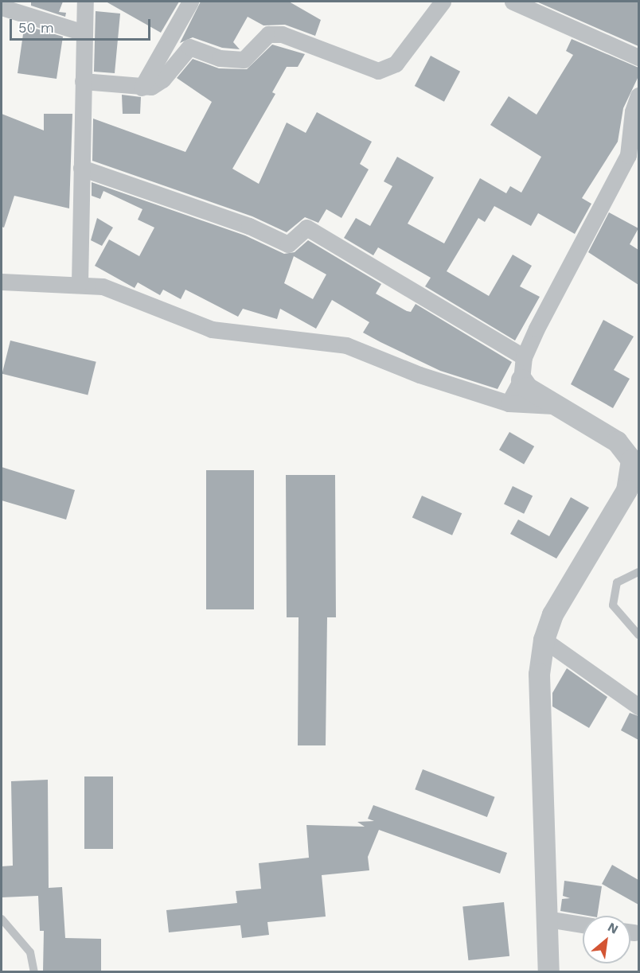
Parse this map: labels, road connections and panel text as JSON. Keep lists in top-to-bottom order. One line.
{"scale_bar":"50 m","north":"top right"}
